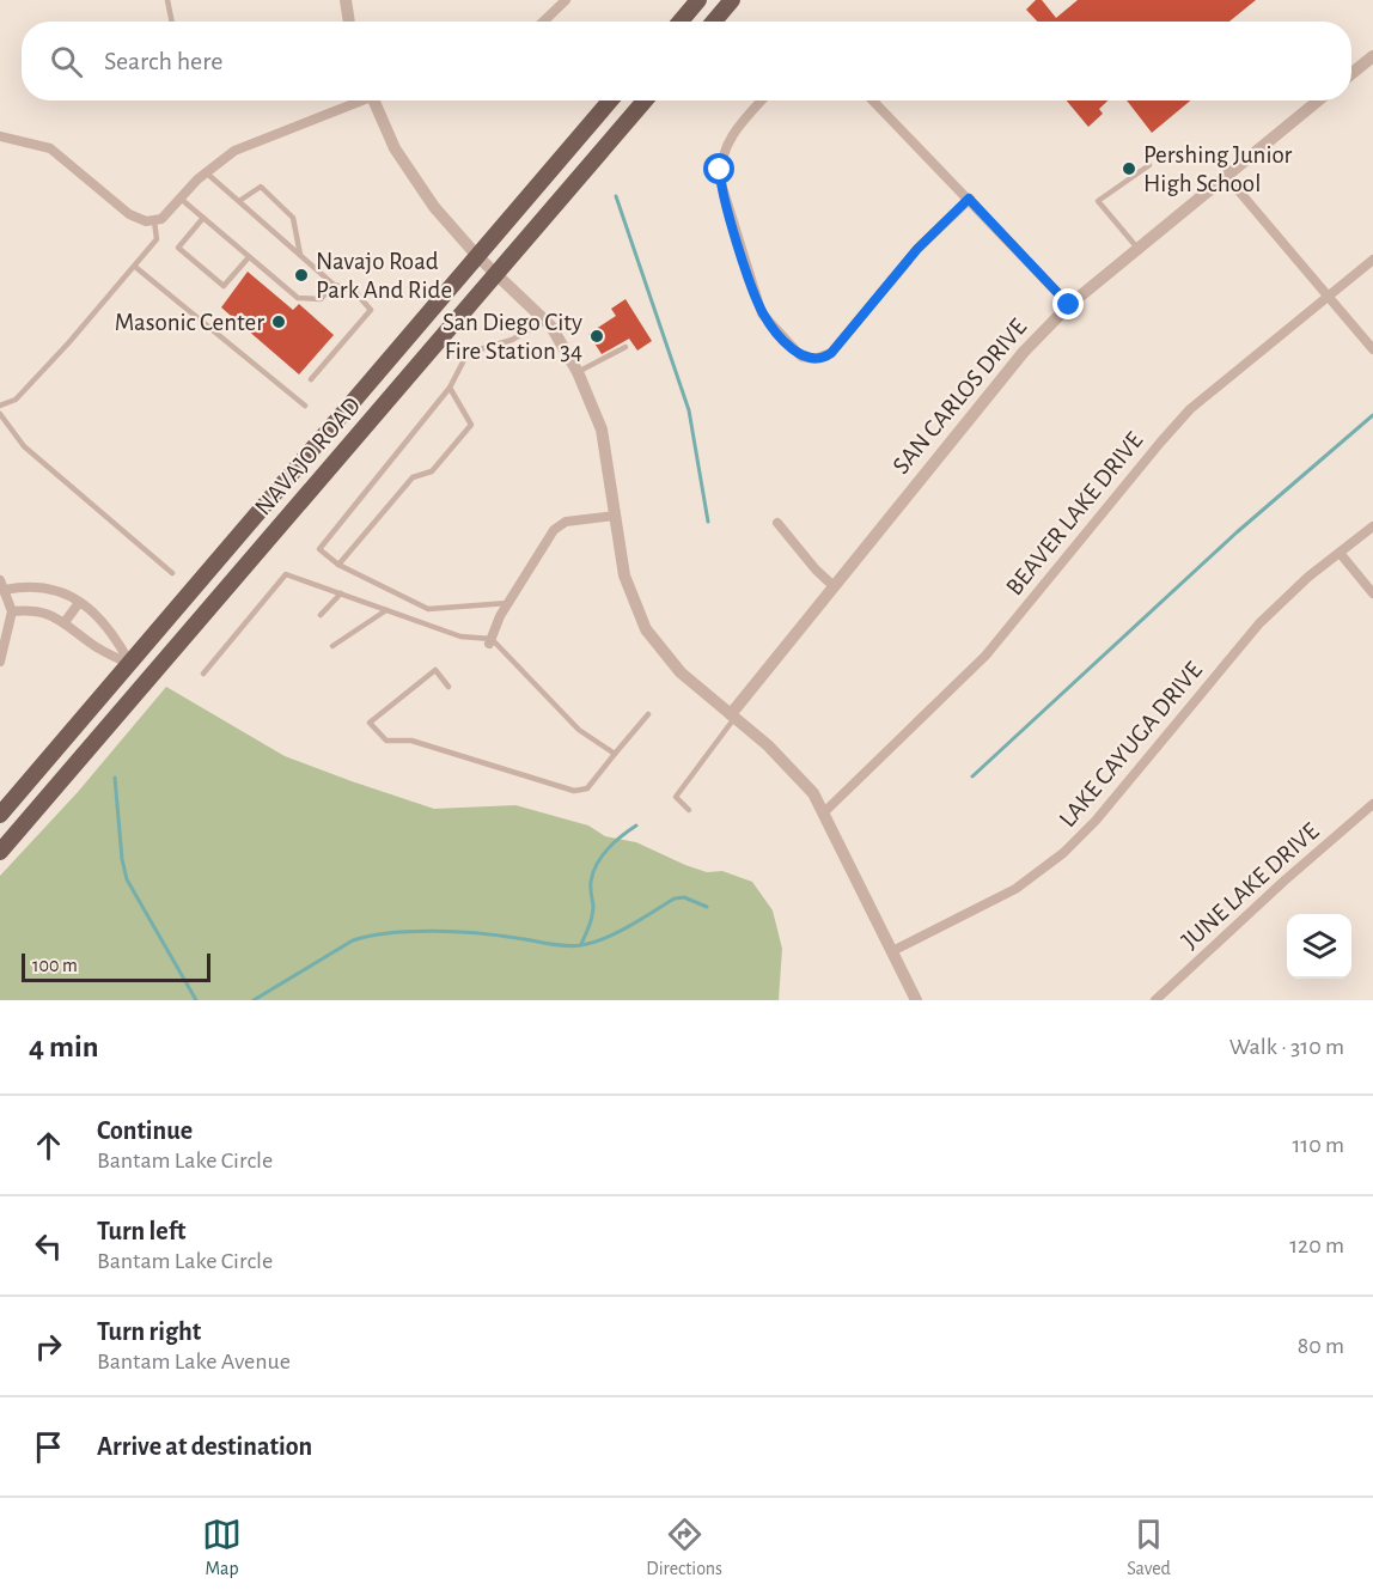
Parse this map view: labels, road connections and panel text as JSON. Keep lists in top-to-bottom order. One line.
{"streets":{"main road":["NAVAJO ROAD"],"street":["SAN CARLOS DRIVE","BEAVER LAKE DRIVE","LAKE CAYUGA DRIVE","JUNE LAKE DRIVE"]},"places":["Pershing Junior High School","Navajo Road Park And Ride","Masonic Center","San Diego City Fire Station 34"],"scale_bar":"100 m","page":{"search":"Search here","scale":"100 m","heading":["4 min","Walk · 310 m"],"list":[["Continue","Bantam Lake Circle","110 m"],["Turn left","Bantam Lake Circle","120 m"],["Turn right","Bantam Lake Avenue","80 m"],"Arrive at destination"],"nav":["Map","Directions","Saved"]}}
